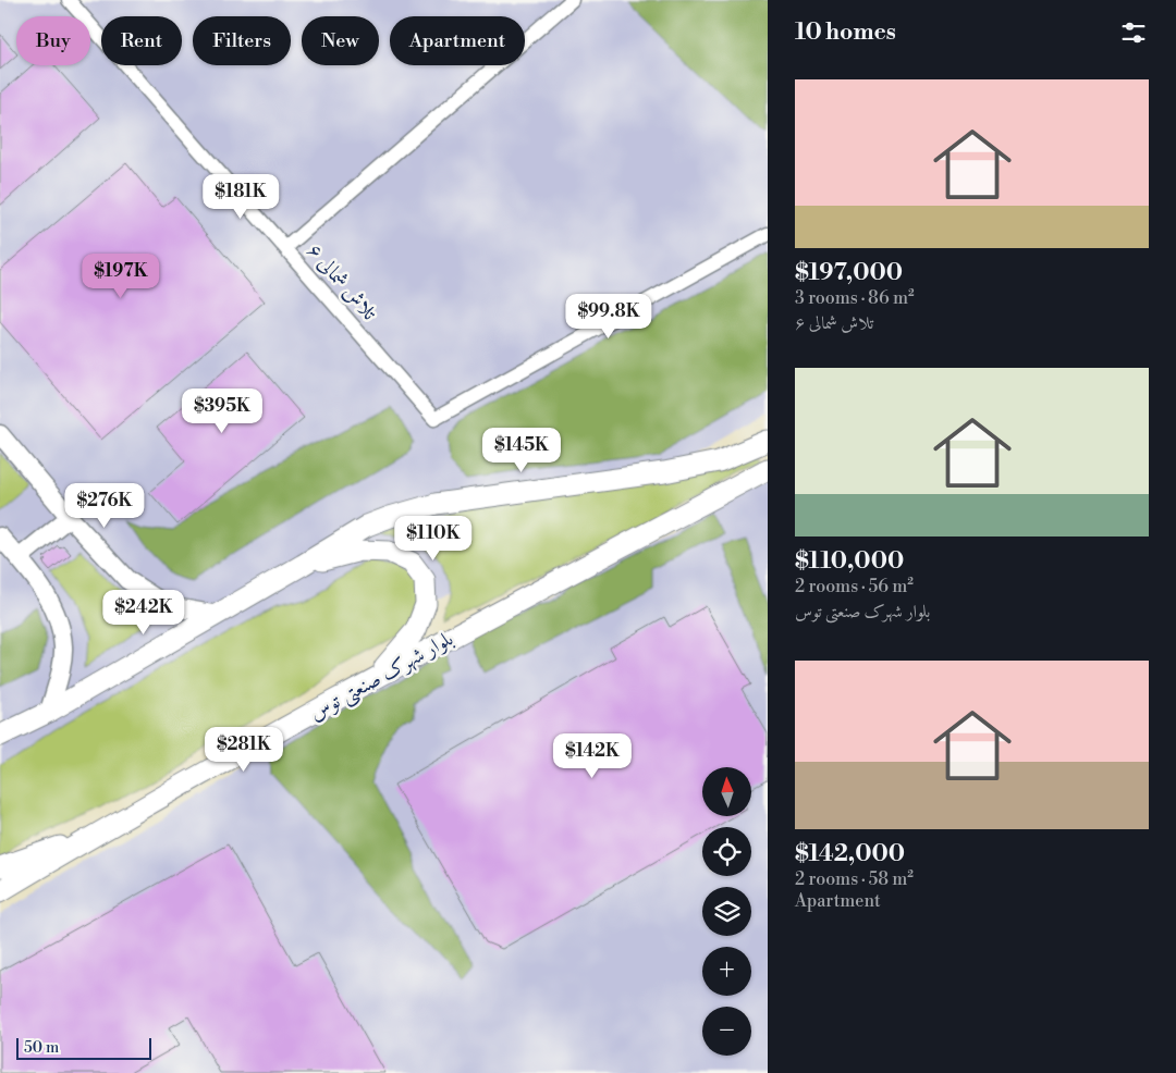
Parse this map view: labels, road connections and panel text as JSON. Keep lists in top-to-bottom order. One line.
{"streets":{"main road":["بلوار شهرک صنعتی توس"],"street":["تلاش شمالی ۶"]},"scale_bar":"50 m","north":"top","page":{"heading":"10 homes","chip":["Buy","Rent","Filters","New","Apartment"],"list":[{"name":"$197,000","note":"3 rooms · 86 m² · تلاش شمالی ۶"},{"name":"$110,000","note":"2 rooms · 56 m² · بلوار شهرک صنعتی توس"},{"name":"$142,000","note":"2 rooms · 58 m² · Apartment"}],"price":["$181K","$197K","$99.8K","$395K","$145K","$276K","$110K","$242K","$281K","$142K"],"map_buttons":["+","−"],"scale":"50 m"}}
